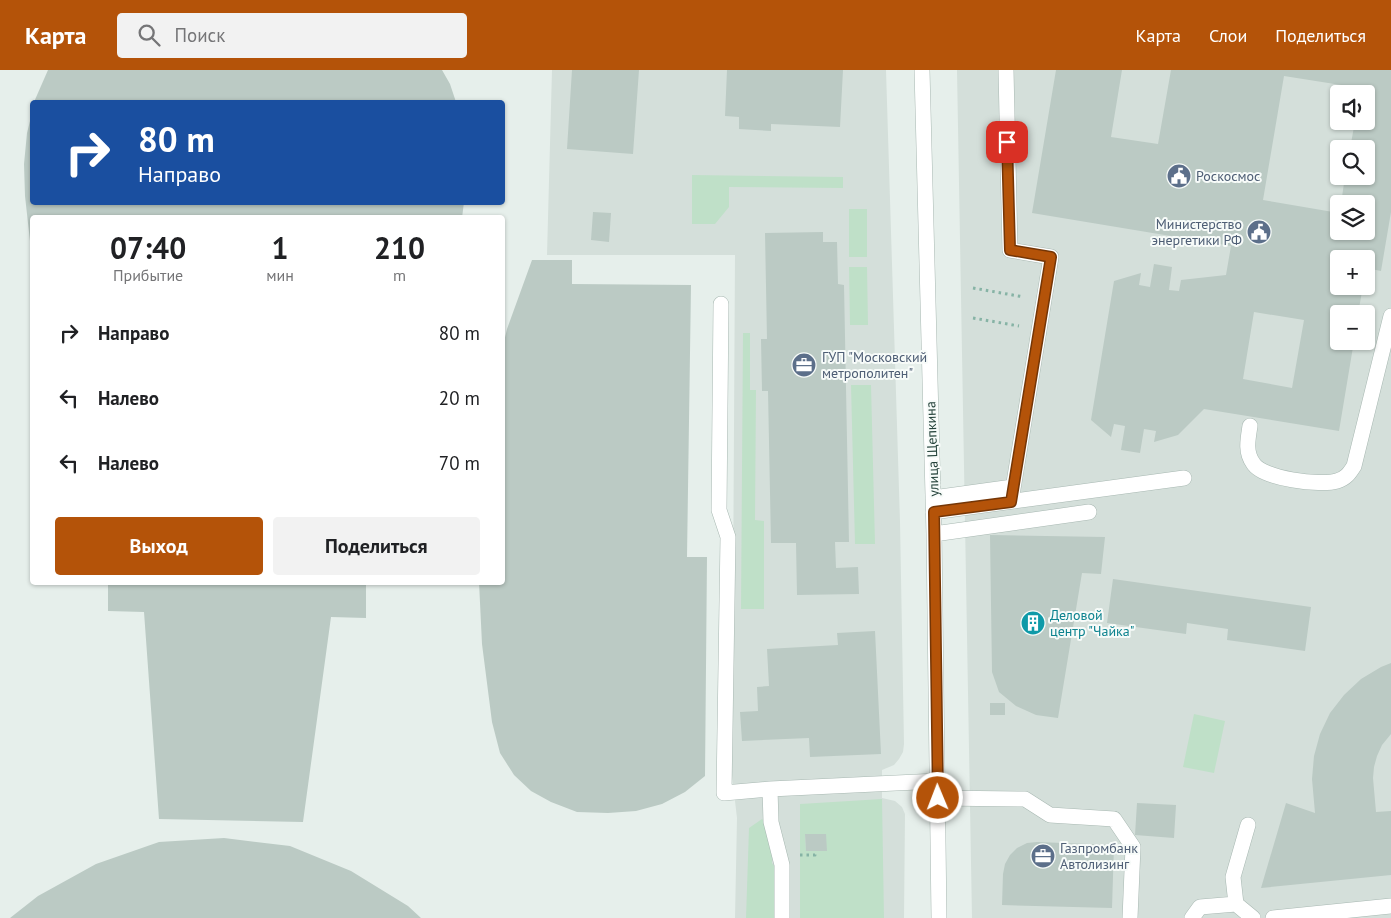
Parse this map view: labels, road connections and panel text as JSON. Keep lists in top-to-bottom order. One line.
{"streets":{"street":["улица Щепкина"]},"places":{"public building":["Роскосмос","Министерство энергетики РФ"],"office":["ГУП \"Московский метрополитен\"","Газпромбанк Автолизинг"],"building":["Деловой центр \"Чайка\""]},"page":{"header":"Карта","search":"Поиск","nav":["Карта","Слои","Поделиться"],"map_buttons":["+","−"],"turn":["80 m","Направо"],"eta":["07:40","Прибытие","1","мин","210","m"],"list":[{"name":"Направо","value":"80 m"},{"name":"Налево","value":"20 m"},{"name":"Налево","value":"70 m"}],"buttons":["Выход","Поделиться"]}}
